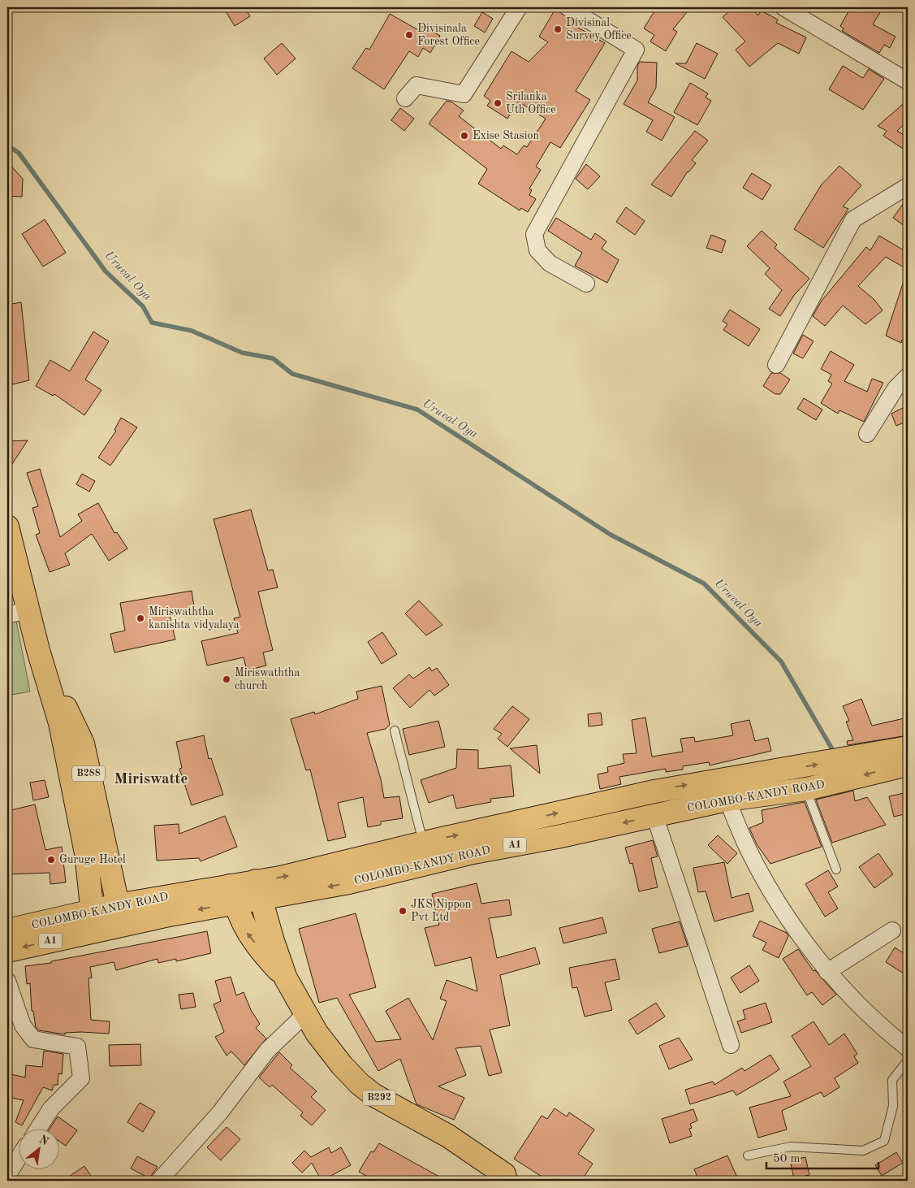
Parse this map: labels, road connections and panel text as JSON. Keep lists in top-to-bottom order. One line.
{"streets":{"main road":["B288","COLOMBO-KANDY ROAD","A1","B292"]},"crossings":[["B288","COLOMBO-KANDY ROAD"],["COLOMBO-KANDY ROAD","B292"]],"districts":["Miriswatte"],"water":["Uruval Oya"],"places":["Divisinal Survey Office","Divisinala Forest Office","Srilanka Uth Office","Exise Stasion","Miriswaththa kanishta vidyalaya","Miriswaththa church","Guruge Hotel","JKS Nippon Pvt Ltd"],"scale_bar":"50 m","north":"top right"}
